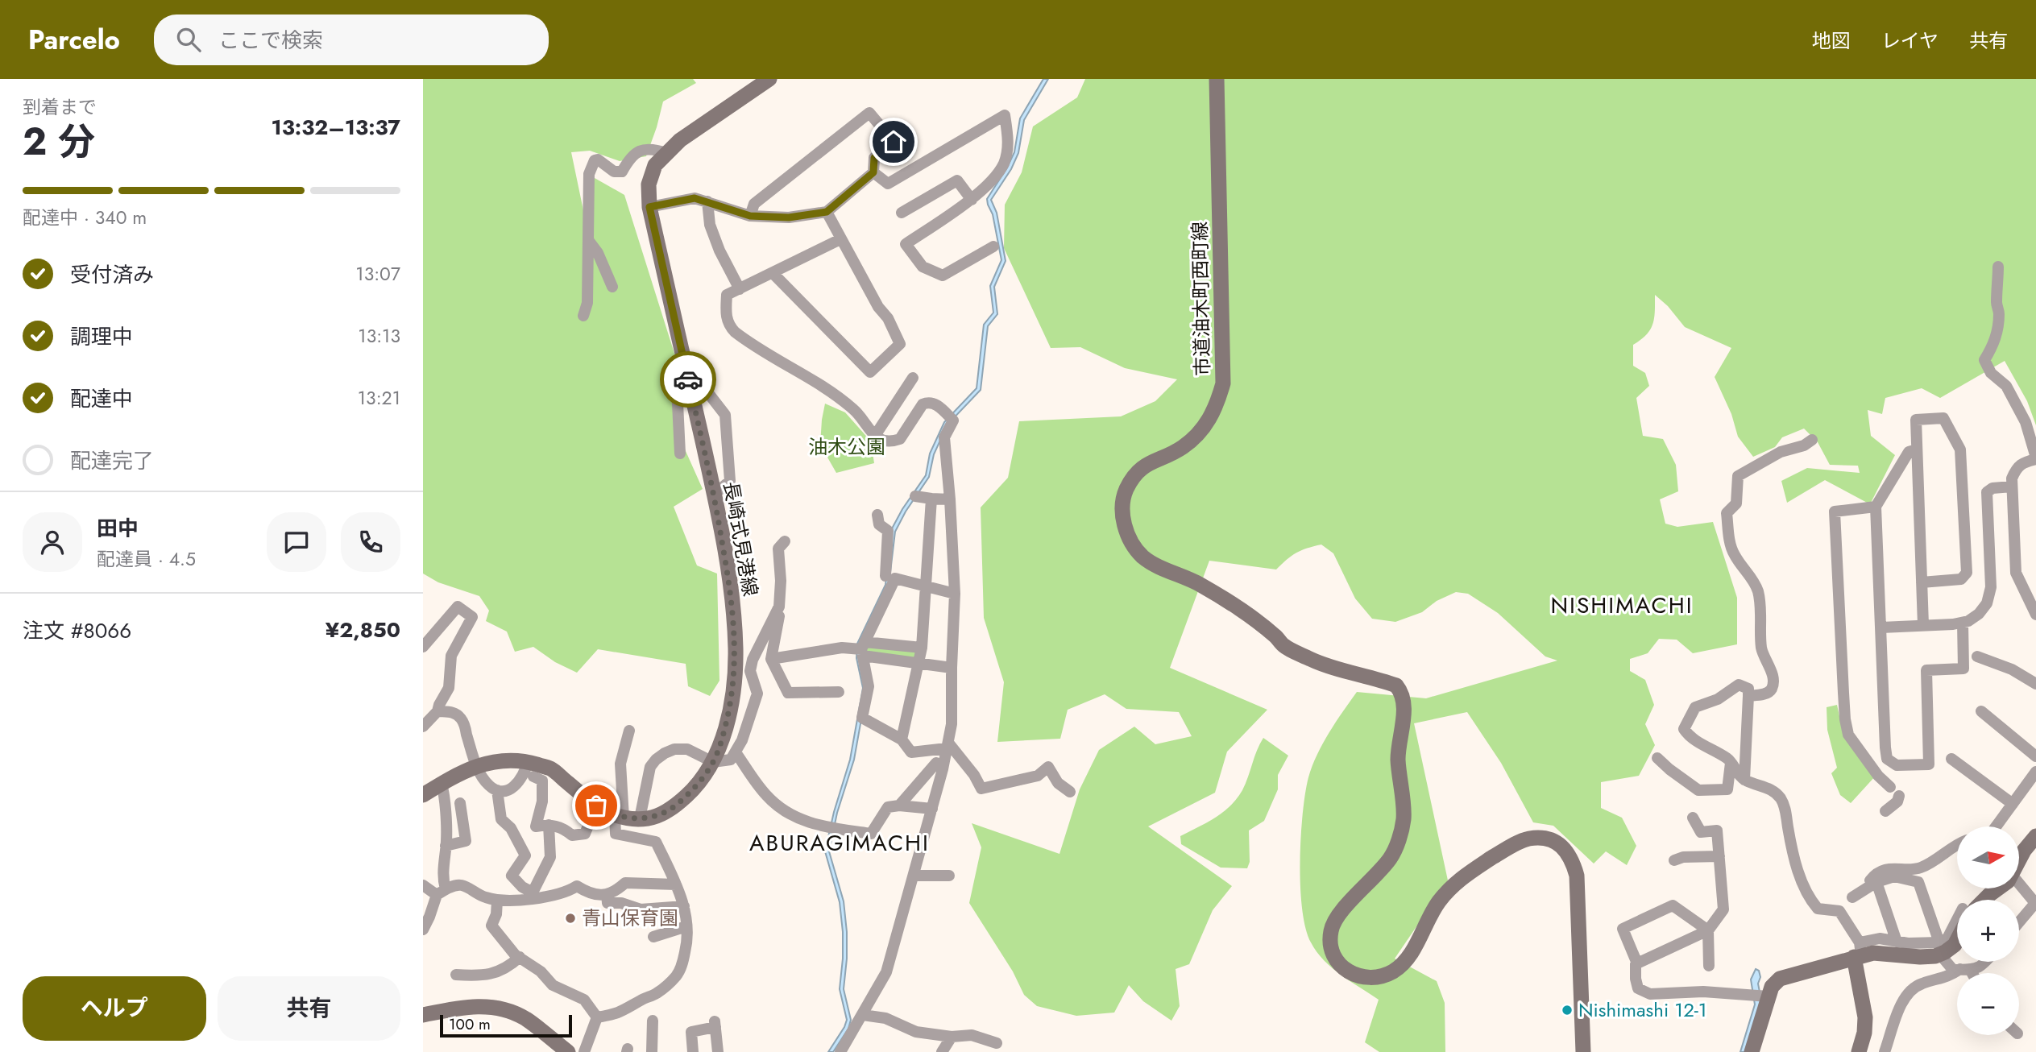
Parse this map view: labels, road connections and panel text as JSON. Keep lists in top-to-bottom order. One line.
{"streets":{"street":["市道油木町西町線","長崎式見港線"]},"districts":["NISHIMACHI","ABURAGIMACHI"],"parks":["油木公園"],"places":["青山保育園","Nishimashi 12-1"],"scale_bar":"100 m","north":"right","page":{"header":"Parcelo","search":"ここで検索","nav":["地図","レイヤ","共有"],"heading":["2 分","到着まで","13:32–13:37"],"panel":["田中","配達員 · 4.5","注文 #8066","¥2,850"],"bar":"配達中 · 340 m","list":[["受付済み","13:07"],["調理中","13:13"],["配達中","13:21"],"配達完了"],"map_buttons":["+","−"],"buttons":["ヘルプ","共有"],"scale":"100 m"}}
